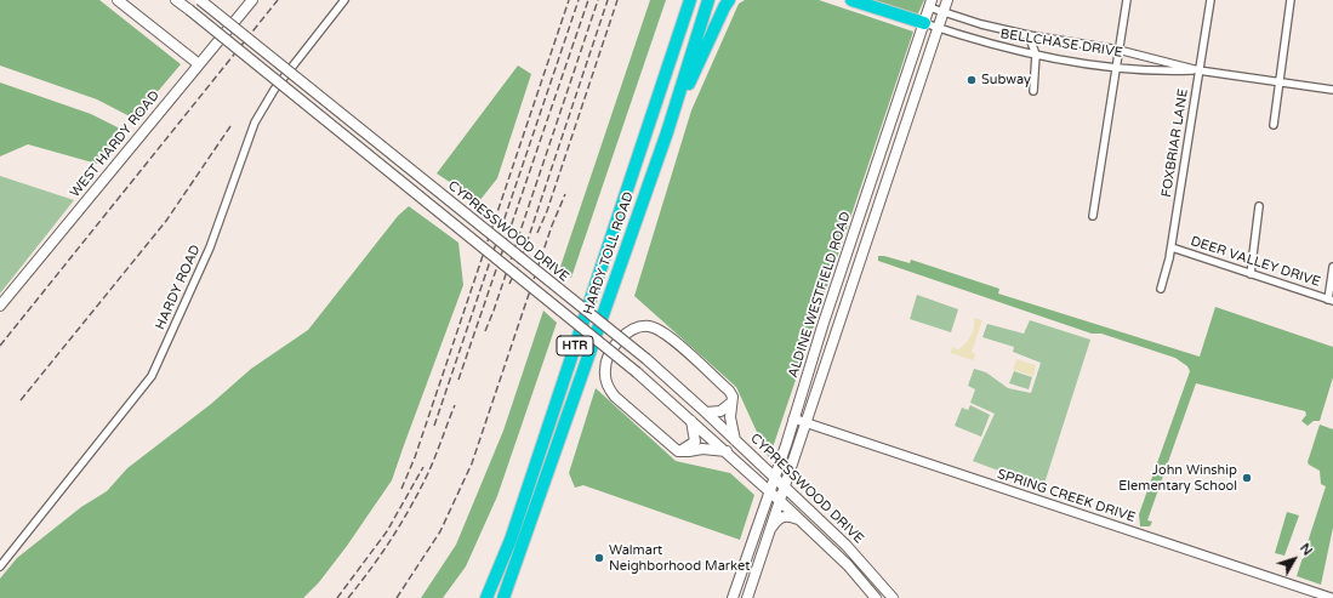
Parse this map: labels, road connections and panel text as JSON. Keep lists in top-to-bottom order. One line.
{"streets":{"highway":["HARDY TOLL ROAD","HTR"],"main road":["WEST HARDY ROAD","CYPRESSWOOD DRIVE","ALDINE WESTFIELD ROAD"],"street":["BELLCHASE DRIVE","FOXBRIAR LANE","DEER VALLEY DRIVE","HARDY ROAD","SPRING CREEK DRIVE"]},"crossings":[["BELLCHASE DRIVE","FOXBRIAR LANE"],["BELLCHASE DRIVE","ALDINE WESTFIELD ROAD"],["FOXBRIAR LANE","DEER VALLEY DRIVE"],["CYPRESSWOOD DRIVE","ALDINE WESTFIELD ROAD"],["ALDINE WESTFIELD ROAD","SPRING CREEK DRIVE"]],"places":["Subway","John Winship Elementary School","Walmart Neighborhood Market"],"north":"top right"}
